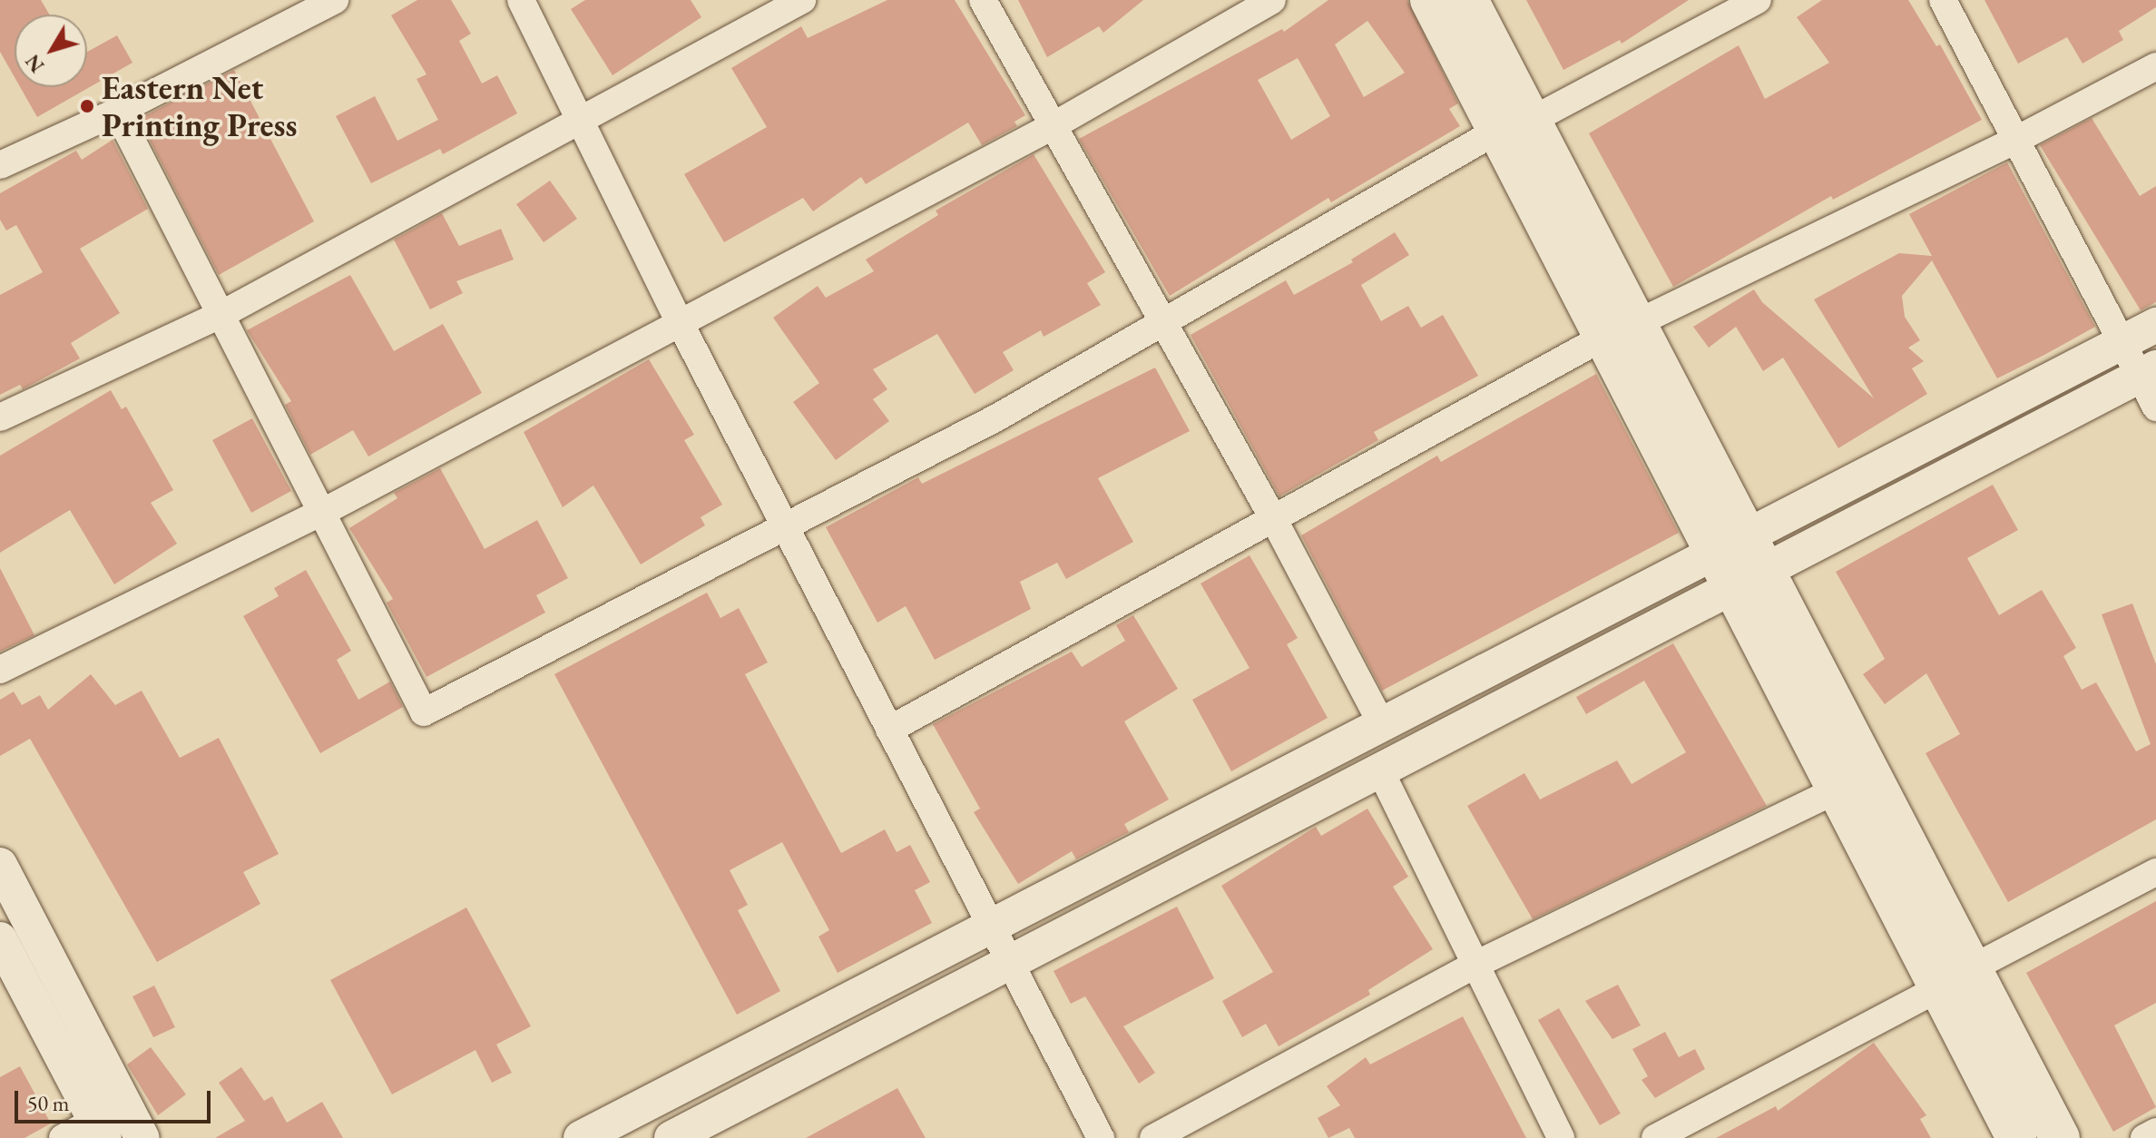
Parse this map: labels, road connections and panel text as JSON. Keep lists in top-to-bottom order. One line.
{"places":["Eastern Net Printing Press"],"scale_bar":"50 m","north":"bottom left"}
